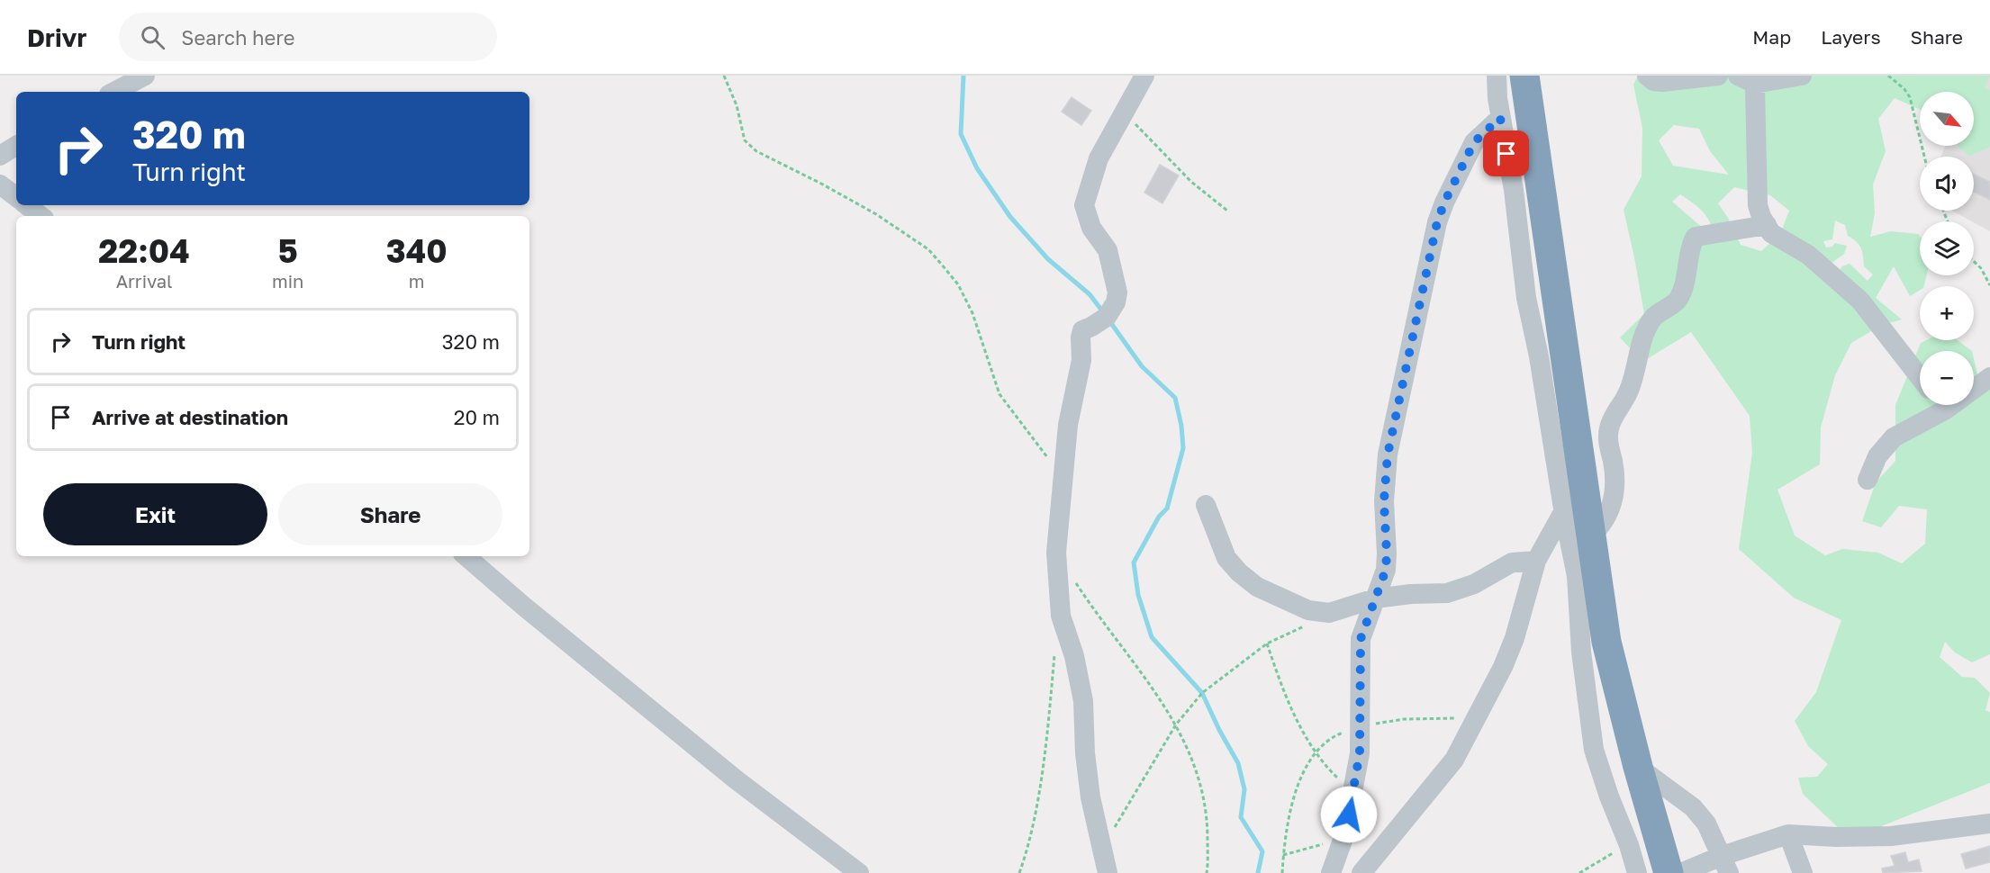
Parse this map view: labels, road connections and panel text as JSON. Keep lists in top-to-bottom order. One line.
{"north":"bottom right","page":{"header":"Drivr","search":"Search here","nav":["Map","Layers","Share"],"map_buttons":["+","−"],"turn":["320 m","Turn right"],"eta":["22:04","Arrival","5","min","340","m"],"list":[{"name":"Turn right","value":"320 m"},{"name":"Arrive at destination","value":"20 m"}],"buttons":["Exit","Share"]}}
